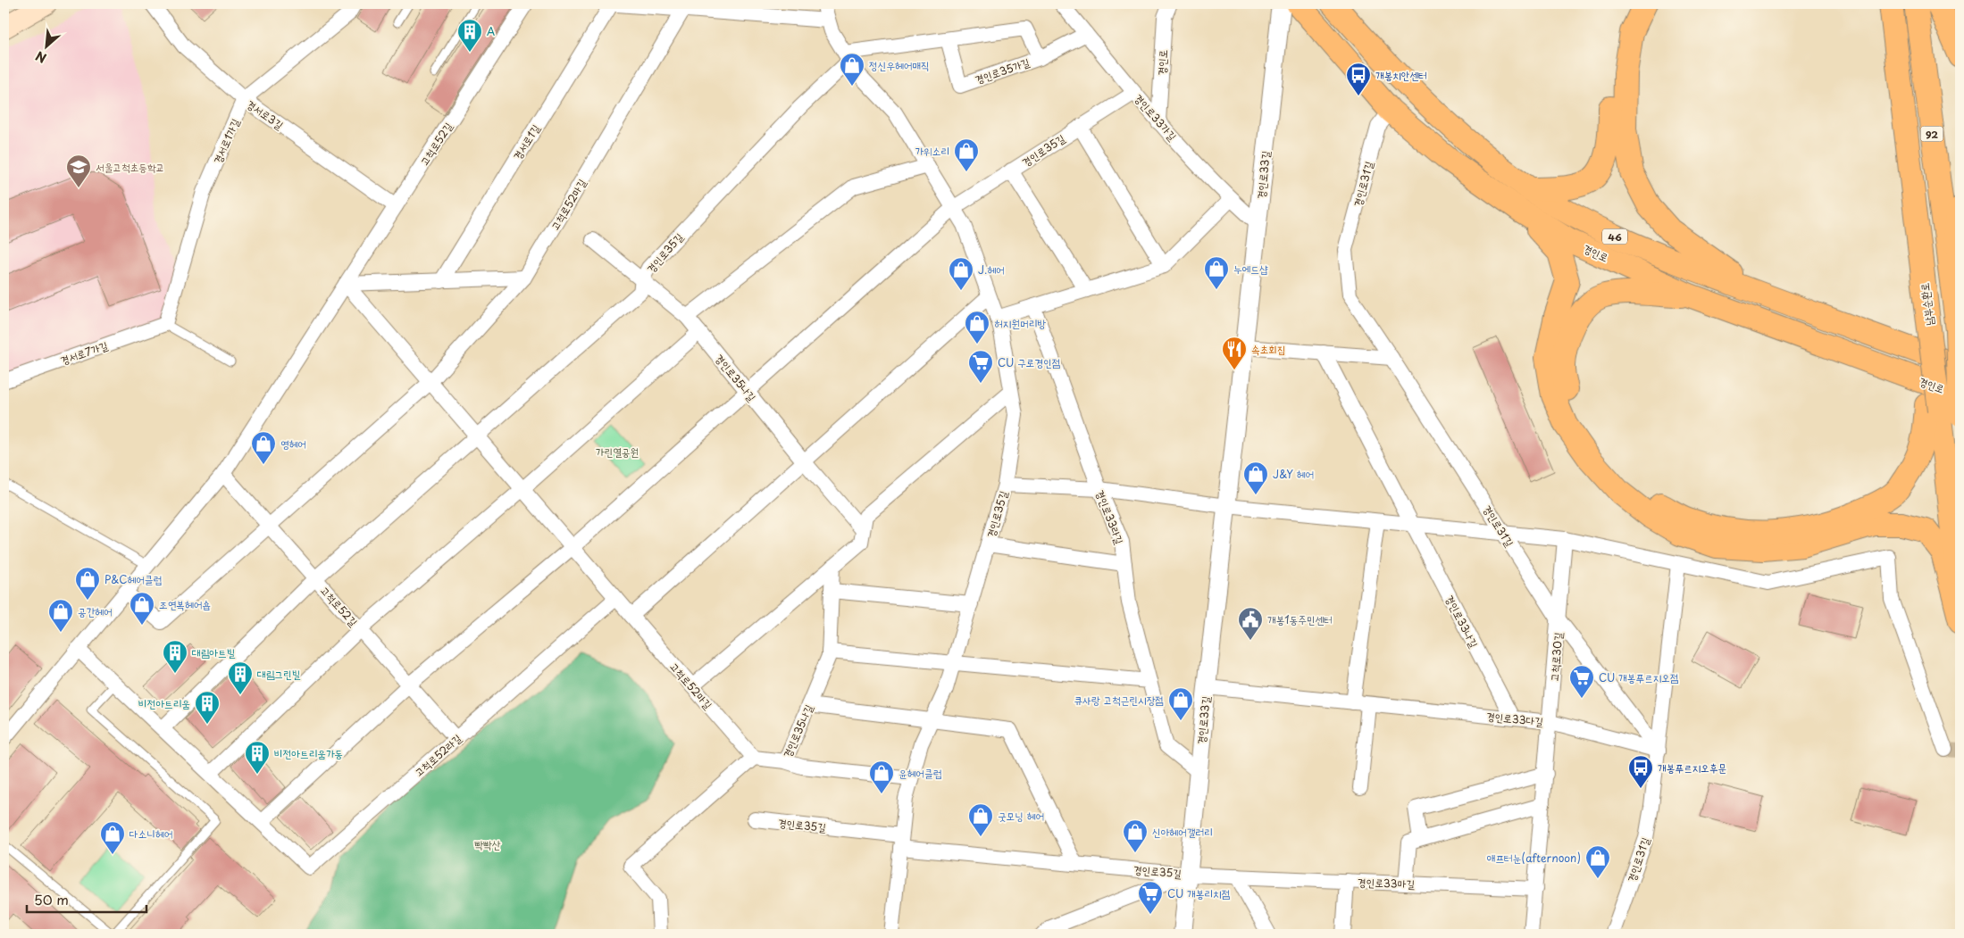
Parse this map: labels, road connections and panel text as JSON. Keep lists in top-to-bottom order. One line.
{"streets":{"main road":["경인로","92","46","남부순환로"],"street":["경인로35가길","경서로3길","경인로33가길","경서로1가길","경서로1길","고척로52길","경인로35길","경인로33길","경인로31길","고척로52마길","경서로7가길","경인로35나길","경인로33라길","경인로33나길","고척로30길","경인로33다길","고척로52라길","경인로33마길"]},"crossings":[["경인로","경인로33가길"],["경인로","경인로31길"],["경인로35가길","경인로33가길"],["경서로3길","경서로1가길"],["경서로3길","고척로52길"],["경인로33가길","경인로35길"],["경인로33가길","경인로33길"],["경서로1가길","경서로7가길"],["고척로52길","고척로52마길"],["고척로52길","고척로52라길"],["경인로35길","경인로33길"],["경인로35길","고척로52마길"],["경인로35길","경인로35나길"],["경인로35길","경인로33라길"],["경인로35길","경인로33마길"],["경인로33길","경인로33라길"],["경인로33길","경인로33다길"],["경인로33길","경인로33마길"],["경인로31길","고척로30길"],["경인로31길","경인로33다길"],["고척로52마길","경인로35나길"],["고척로52마길","고척로52라길"],["경인로33나길","경인로33다길"],["고척로30길","경인로33다길"],["고척로30길","경인로33마길"]],"parks":["가린열공원","빡빡산"],"places":{"building":["A","대림아트빌","대림그린빌","비전아트리움","비전아트리움가동"],"shop":["정신우헤어매직","가위소리","누에드샵","J.헤어","허지원머리방","영헤어","J&Y 헤어","P&C헤어클럽","조연복헤어숍","공간헤어","큐사랑 고척근린시장점","윤헤어클럽","굿모닝 헤어","신아헤어갤러리","다소니헤어","애프터눈(afternoon)"],"bus stop":["개봉치안센터","개봉푸르지오후문"],"school or university":["서울고척초등학교"],"restaurant":["속초회집"],"supermarket":["CU 구로경인점","CU 개봉푸르지오점","CU 개봉리치점"],"public building":["개봉1동주민센터"]},"scale_bar":"50 m","north":"bottom left"}
